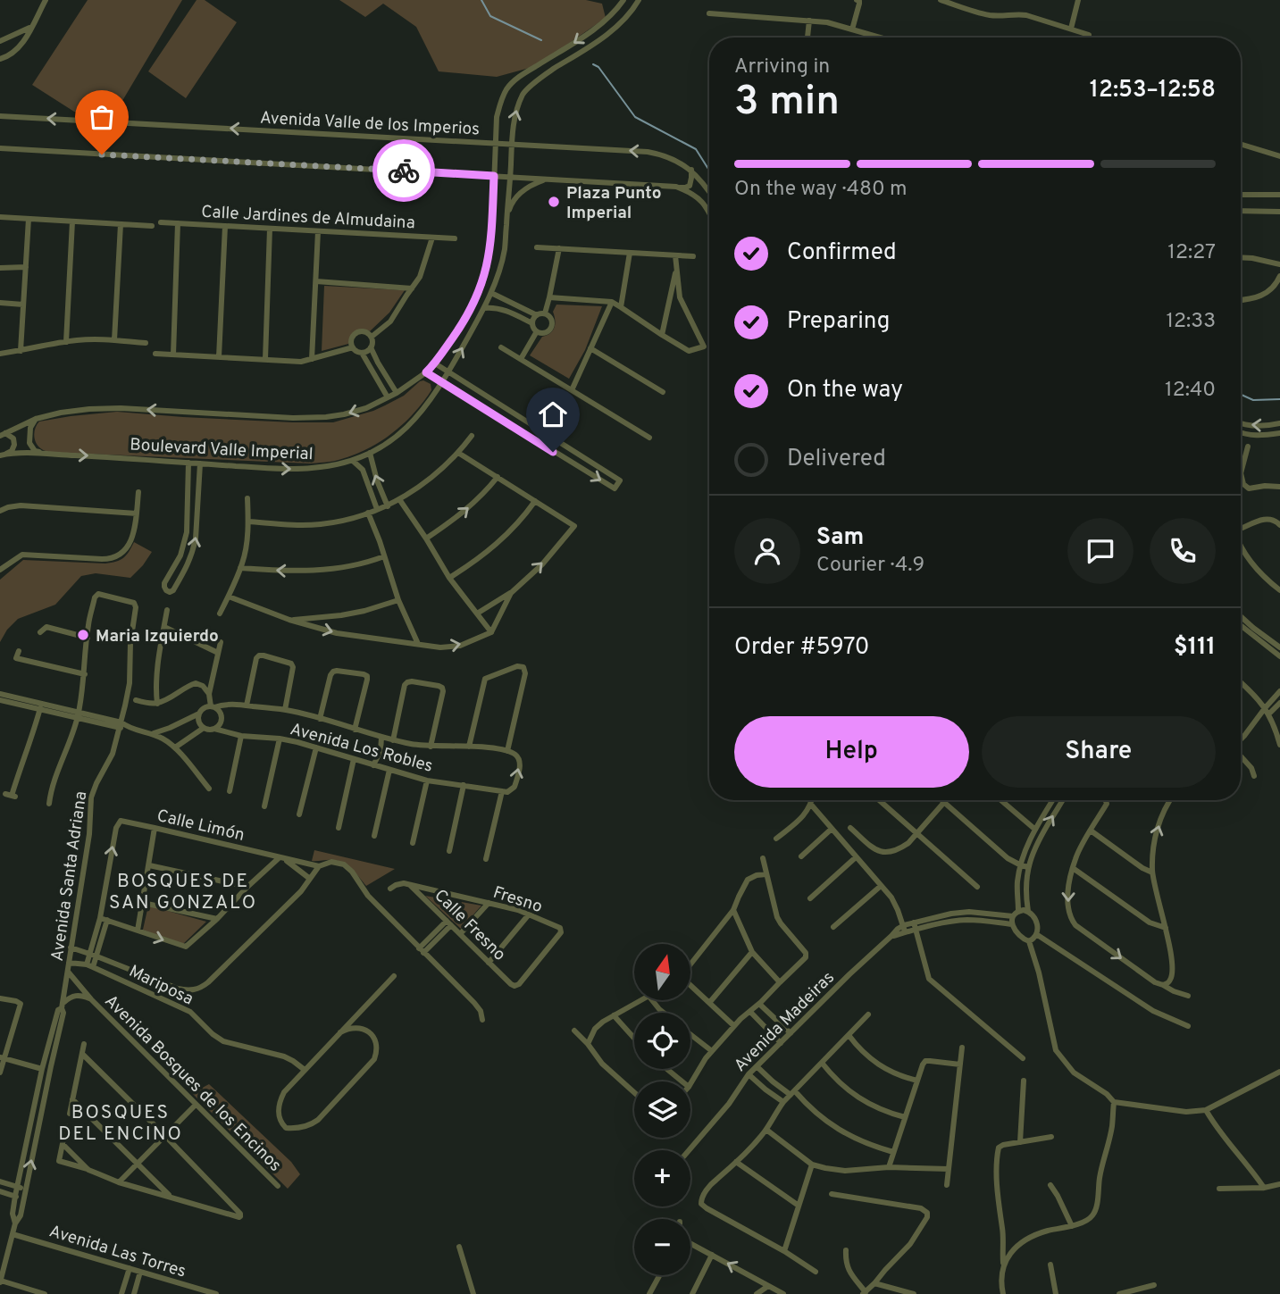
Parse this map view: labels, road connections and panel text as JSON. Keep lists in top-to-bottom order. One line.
{"streets":{"street":["Avenida Valle de los Imperios","Calle Jardines de Almudaina","Boulevard Valle Imperial","Avenida Los Robles","Calle Limón","Avenida Santa Adriana","Fresno","Calle Fresno","Mariposa","Avenida Madeiras","Avenida Bosques de los Encinos","Avenida Las Torres"]},"crossings":[["Avenida Valle de los Imperios","Boulevard Valle Imperial"],["Avenida Santa Adriana","Mariposa"],["Avenida Santa Adriana","Avenida Bosques de los Encinos"],["Avenida Santa Adriana","Avenida Las Torres"],["Fresno","Calle Fresno"]],"districts":["BOSQUES DE SAN GONZALO","BOSQUES DEL ENCINO"],"places":["Plaza Punto Imperial","Maria Izquierdo"],"north":"top","page":{"heading":["3 min","Arriving in","12:53–12:58"],"panel":["Sam","Courier · 4.9","Order #5970","$111"],"bar":"On the way · 480 m","list":[["Confirmed","12:27"],["Preparing","12:33"],["On the way","12:40"],"Delivered"],"buttons":["Help","Share"],"map_buttons":["+","−"]}}
